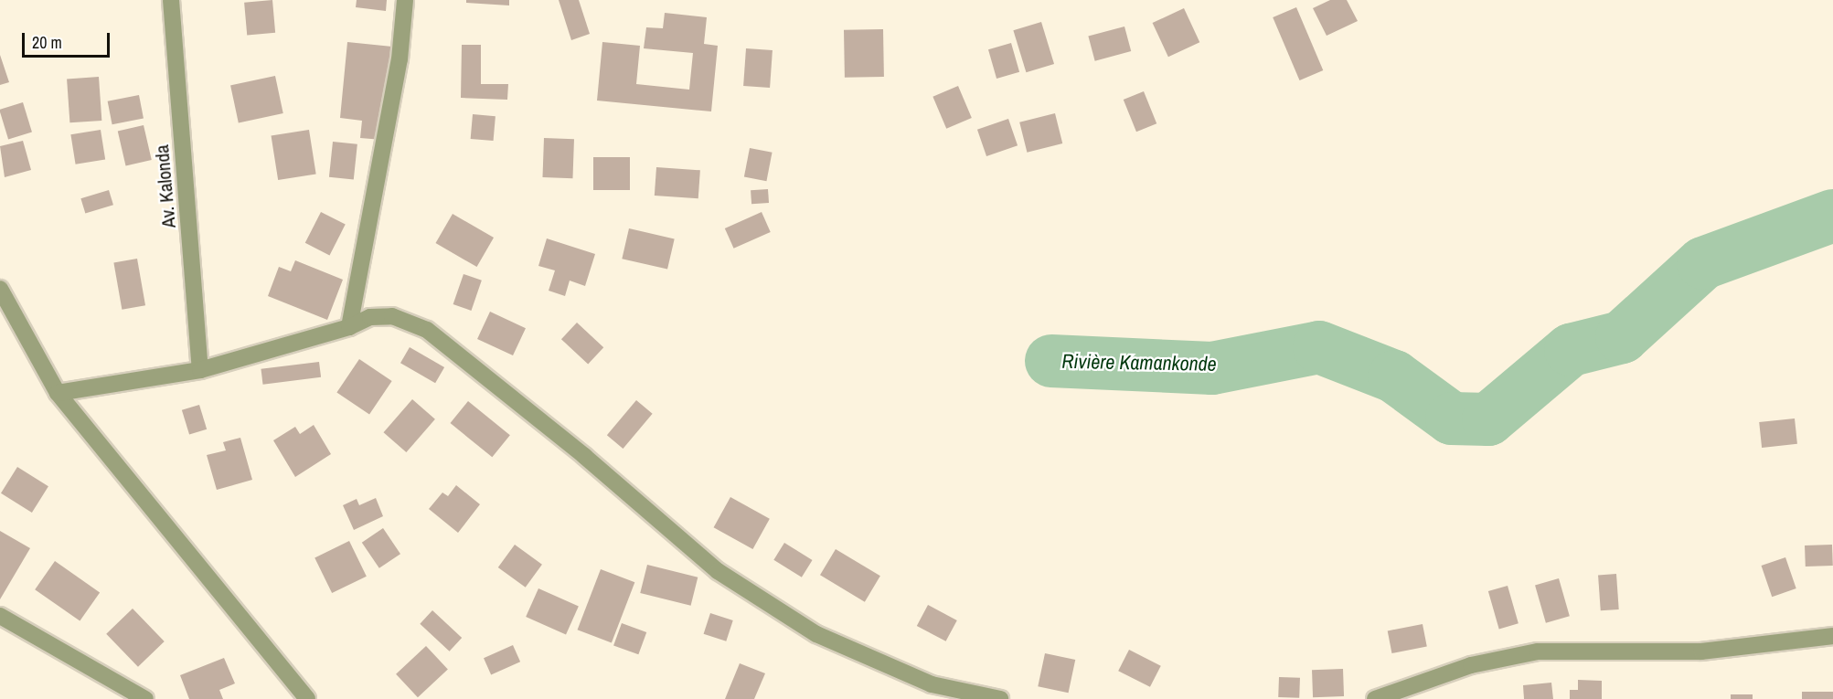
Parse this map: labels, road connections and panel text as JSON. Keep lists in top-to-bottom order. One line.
{"streets":{"street":["Av. Kalonda"]},"water":["Rivière Kamankonde"],"scale_bar":"20 m"}
